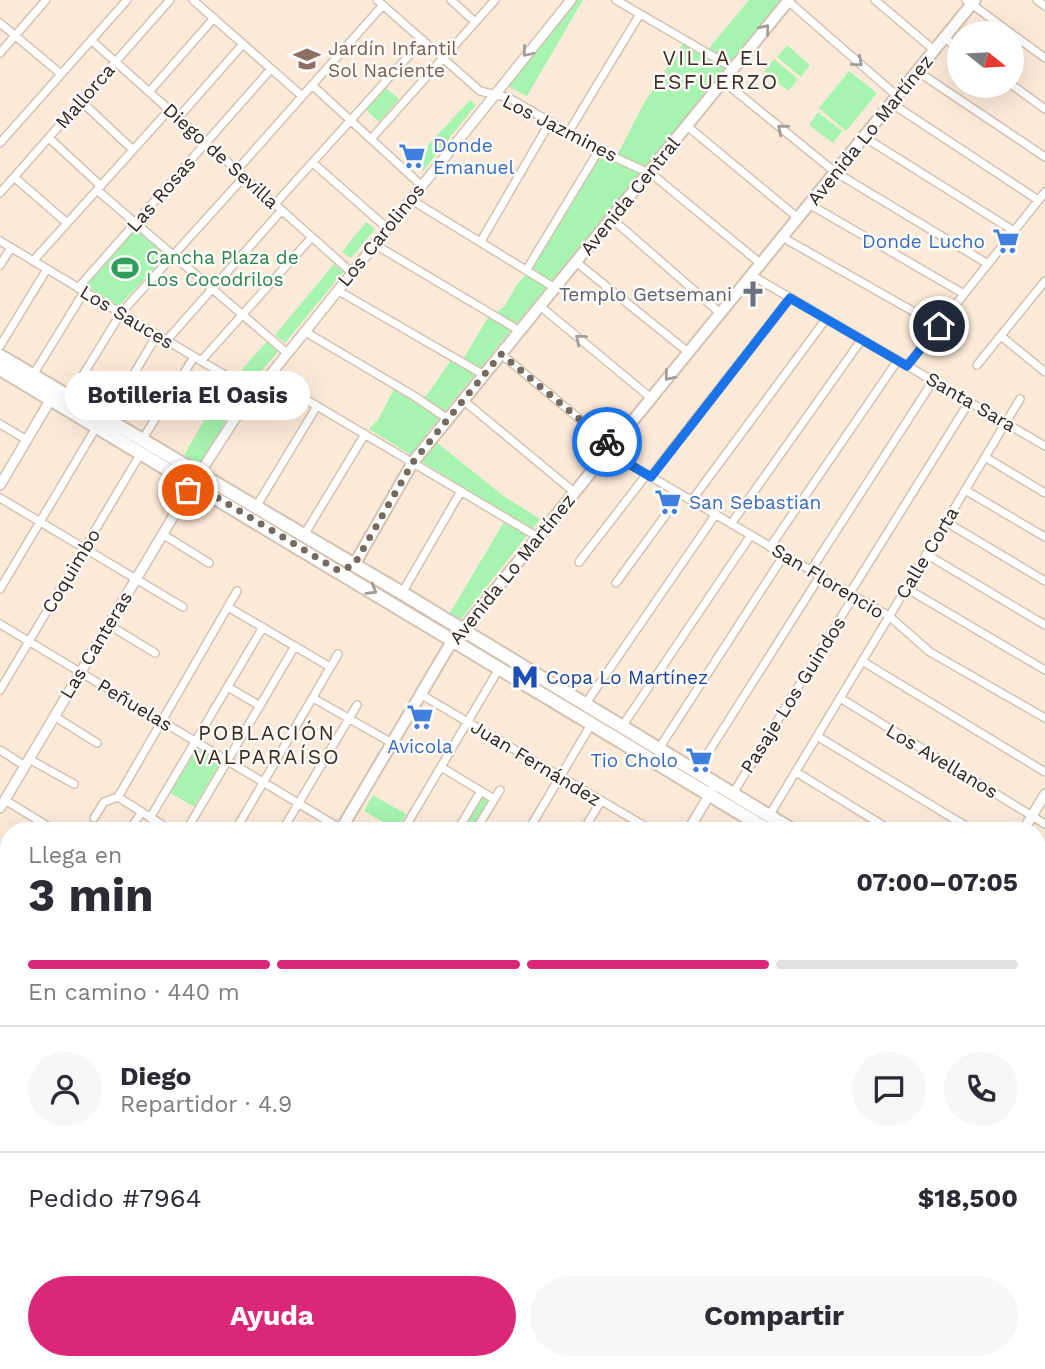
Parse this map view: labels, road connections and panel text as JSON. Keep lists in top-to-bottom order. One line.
{"streets":{"main road":["Avenida Lo Martínez","Avenida Central"],"street":["Mallorca","Los Jazmines","Diego de Sevilla","Las Rosas","Los Carolinos","Los Sauces","Santa Sara","Calle Corta","Coquimbo","San Florencio","Las Canteras","Pasaje Los Guindos","Peñuelas","Los Avellanos","Juan Fernández"]},"crossings":[["Mallorca","Diego de Sevilla"],["Los Jazmines","Avenida Lo Martínez"],["Los Jazmines","Avenida Central"],["Los Jazmines","Los Carolinos"],["Avenida Lo Martínez","Santa Sara"],["Avenida Lo Martínez","San Florencio"],["Avenida Lo Martínez","Juan Fernández"],["Diego de Sevilla","Las Rosas"],["Diego de Sevilla","Los Carolinos"],["Diego de Sevilla","Coquimbo"],["Las Rosas","Los Sauces"],["Avenida Central","San Florencio"],["Los Carolinos","Los Sauces"],["Los Carolinos","Las Canteras"],["Los Sauces","Coquimbo"],["Santa Sara","Calle Corta"],["Santa Sara","Pasaje Los Guindos"],["Calle Corta","San Florencio"],["Calle Corta","Los Avellanos"],["Coquimbo","Peñuelas"],["San Florencio","Pasaje Los Guindos"],["Las Canteras","Peñuelas"]],"districts":["VILLA EL ESFUERZO","POBLACIÓN VALPARAÍSO"],"places":{"school or university":["Jardín Infantil Sol Naciente"],"supermarket":["Donde Emanuel","Donde Lucho","San Sebastian","Avicola","Tio Cholo"],"sports":["Cancha Plaza de Los Cocodrilos"],"church":["Templo Getsemani"],"other":["Botilleria El Oasis"],"metro station":["Copa Lo Martínez"]},"north":"right","page":{"bubble":"Botilleria El Oasis","heading":["3 min","Llega en","07:00–07:05"],"panel":["Diego","Repartidor · 4.9","Pedido #7964","$18,500"],"bar":"En camino · 440 m","buttons":["Ayuda","Compartir"]}}
